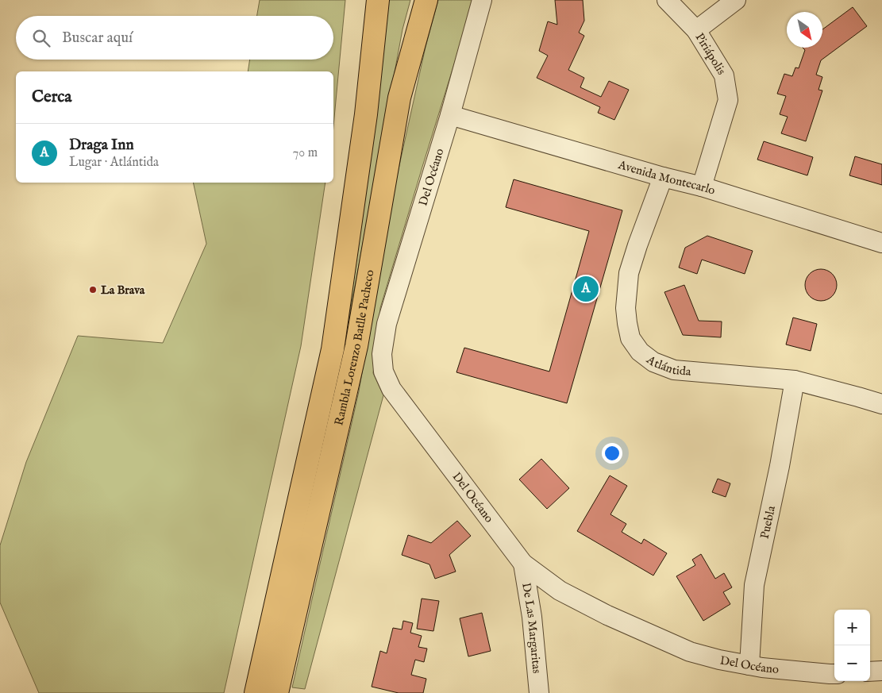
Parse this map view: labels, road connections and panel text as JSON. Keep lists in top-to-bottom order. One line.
{"streets":{"main road":["Rambla Lorenzo Batlle Pacheco"],"street":["Piriápolis","Del Océano","Avenida Montecarlo","Atlántida","Puebla","De Las Margaritas"]},"crossings":[["Piriápolis","Avenida Montecarlo"],["Del Océano","Avenida Montecarlo"],["Del Océano","Puebla"],["Del Océano","De Las Margaritas"],["Avenida Montecarlo","Atlántida"],["Atlántida","Puebla"]],"places":["La Brava"],"north":"bottom right","page":{"search":"Buscar aquí","heading":"Cerca","list":[{"mark":"A","name":"Draga Inn","note":"Lugar · Atlántida","value":"70 m"}],"pins":"A","map_buttons":["+","−"]}}
